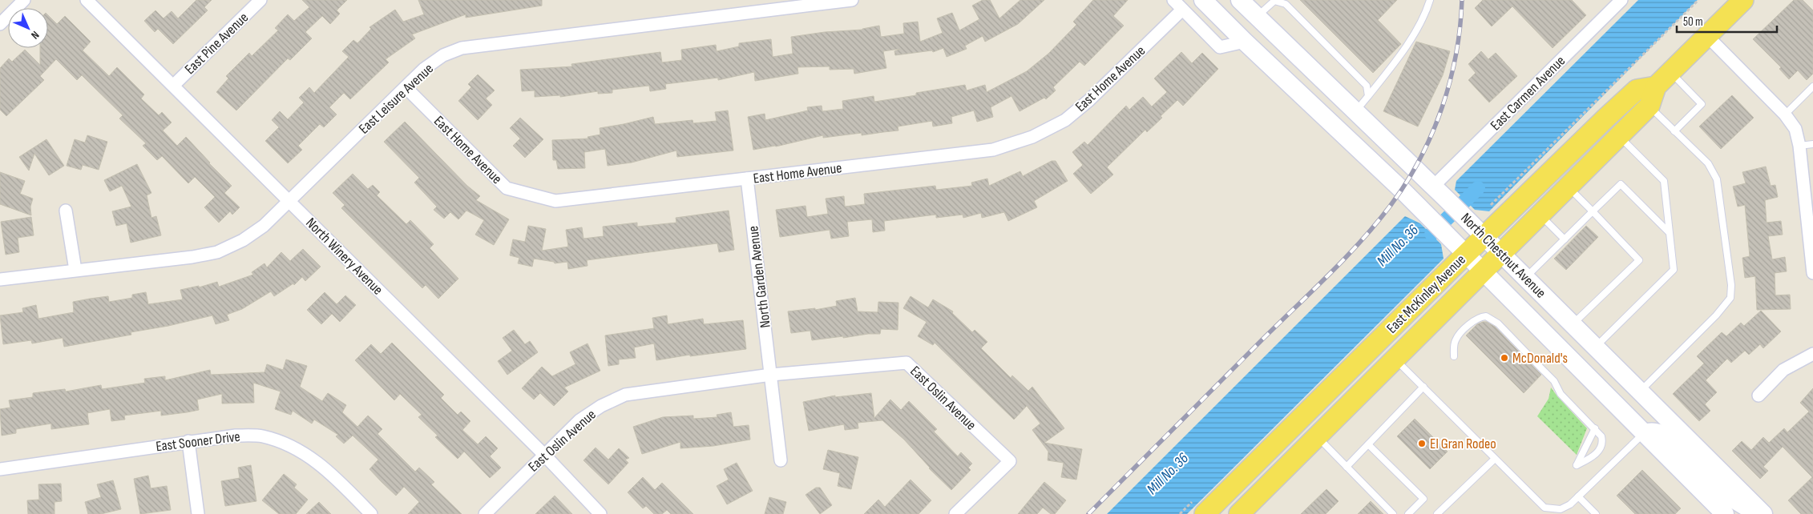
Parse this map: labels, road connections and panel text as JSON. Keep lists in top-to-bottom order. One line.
{"streets":{"main road":["North Chestnut Avenue","East McKinley Avenue"],"street":["East Pine Avenue","East Home Avenue","East Carmen Avenue","East Leisure Avenue","North Winery Avenue","North Garden Avenue","East Oslin Avenue","East Sooner Drive"]},"crossings":[["East Pine Avenue","North Winery Avenue"],["East Home Avenue","East Leisure Avenue"],["East Home Avenue","North Garden Avenue"],["East Carmen Avenue","North Chestnut Avenue"],["East Leisure Avenue","North Winery Avenue"],["North Chestnut Avenue","East McKinley Avenue"],["North Winery Avenue","East Oslin Avenue"],["North Garden Avenue","East Oslin Avenue"]],"water":["Mill No. 36"],"places":["McDonald's","El Gran Rodeo"],"scale_bar":"50 m","north":"bottom right"}
